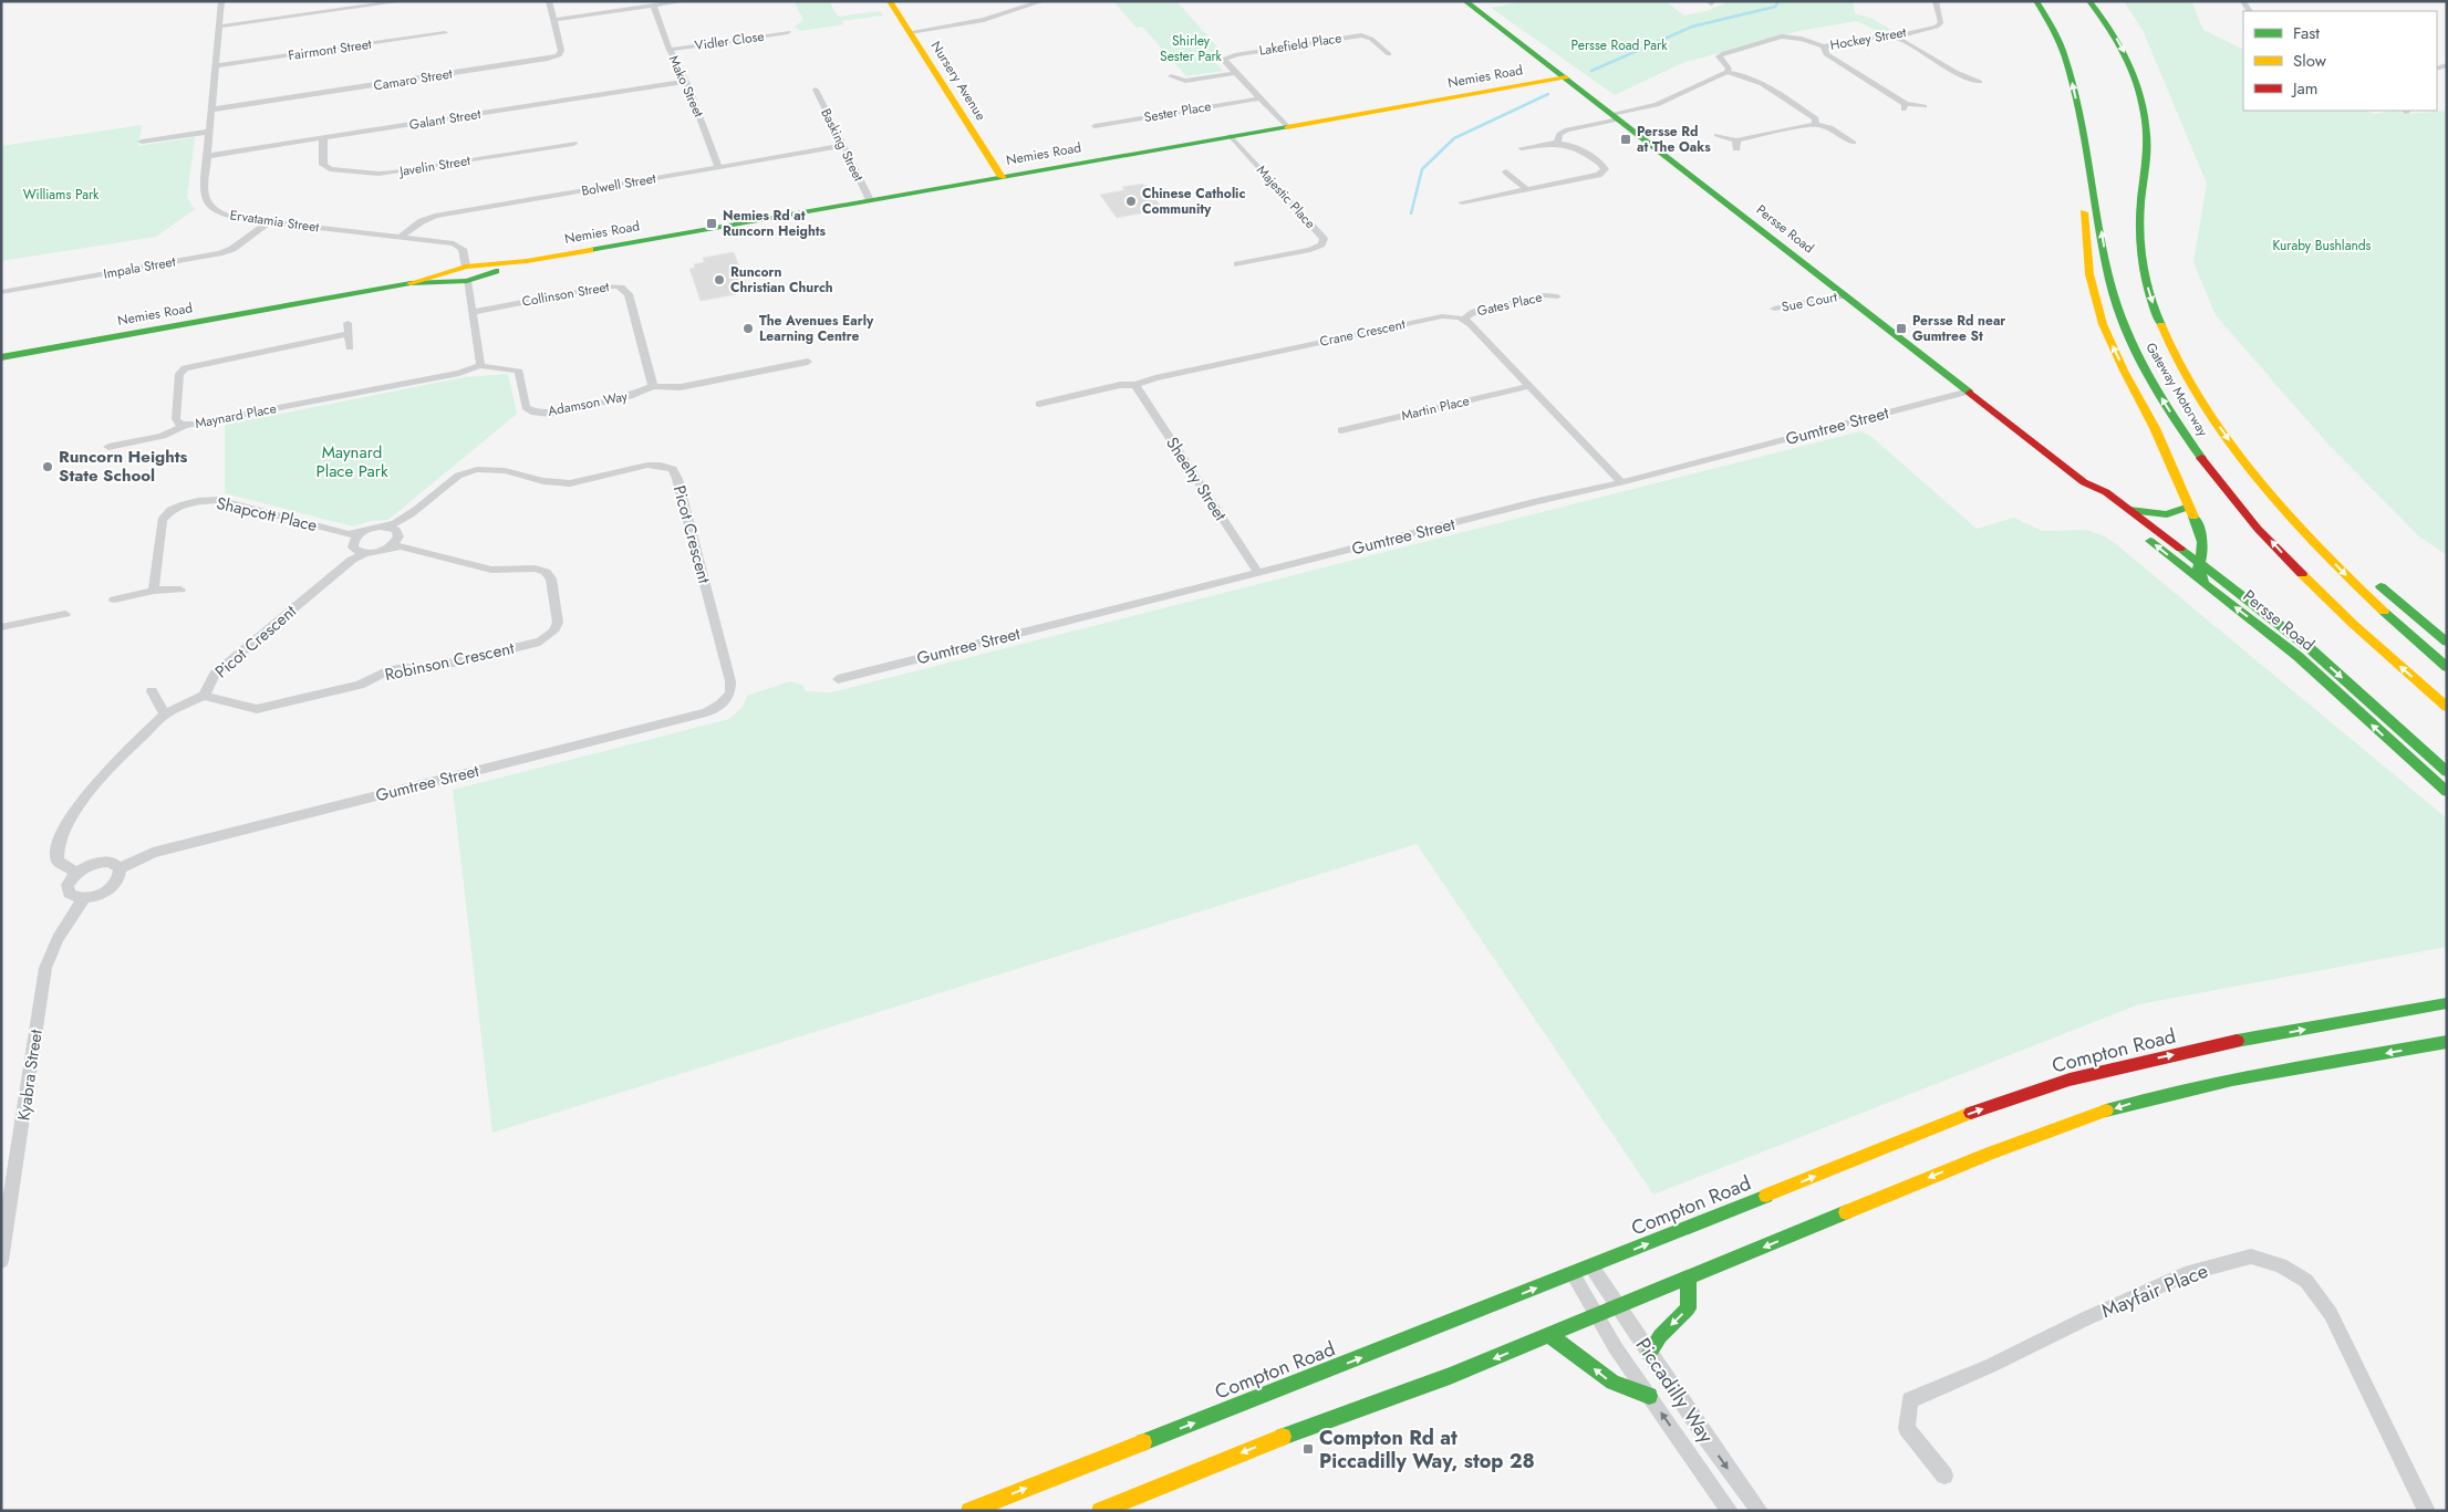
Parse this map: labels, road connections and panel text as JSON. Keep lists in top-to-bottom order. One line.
{"streets":{"main road":["Nemies Road","Nursery Avenue","Persse Road","Gateway Motorway","Compton Road"],"street":["Hockey Street","Vidler Close","Lakefield Place","Fairmont Street","Camaro Street","Mako Street","Sester Place","Galant Street","Basking Street","Javelin Street","Bolwell Street","Majestic Place","Ervatamia Street","Impala Street","Collinson Street","Sue Court","Gates Place","Crane Crescent","Adamson Way","Martin Place","Maynard Place","Gumtree Street","Sheehy Street","Shapcott Place","Picot Crescent","Robinson Crescent","Kyabra Street","Mayfair Place","Piccadilly Way"]},"crossings":[["Vidler Close","Mako Street"],["Fairmont Street","Ervatamia Street"],["Nemies Road","Nursery Avenue"],["Nemies Road","Basking Street"],["Nemies Road","Majestic Place"],["Nemies Road","Ervatamia Street"],["Nemies Road","Persse Road"],["Camaro Street","Ervatamia Street"],["Mako Street","Galant Street"],["Mako Street","Bolwell Street"],["Galant Street","Javelin Street"],["Galant Street","Ervatamia Street"],["Basking Street","Bolwell Street"],["Bolwell Street","Ervatamia Street"],["Ervatamia Street","Impala Street"],["Persse Road","Sue Court"],["Persse Road","Gumtree Street"],["Collinson Street","Adamson Way"],["Gates Place","Crane Crescent"],["Crane Crescent","Sheehy Street"],["Adamson Way","Maynard Place"],["Gumtree Street","Sheehy Street"],["Gumtree Street","Picot Crescent"],["Shapcott Place","Picot Crescent"],["Picot Crescent","Robinson Crescent"],["Compton Road","Piccadilly Way"]],"parks":["Shirley Sester Park","Persse Road Park","Williams Park","Kuraby Bushlands","Maynard Place Park"],"places":{"transit":["Persse Rd at The Oaks","Nemies Rd at Runcorn Heights","Persse Rd near Gumtree St","Compton Rd at Piccadilly Way, stop 28"],"other":["Chinese Catholic Community","Runcorn Christian Church","The Avenues Early Learning Centre","Runcorn Heights State School"]},"legend":["Fast","Slow","Jam"]}
